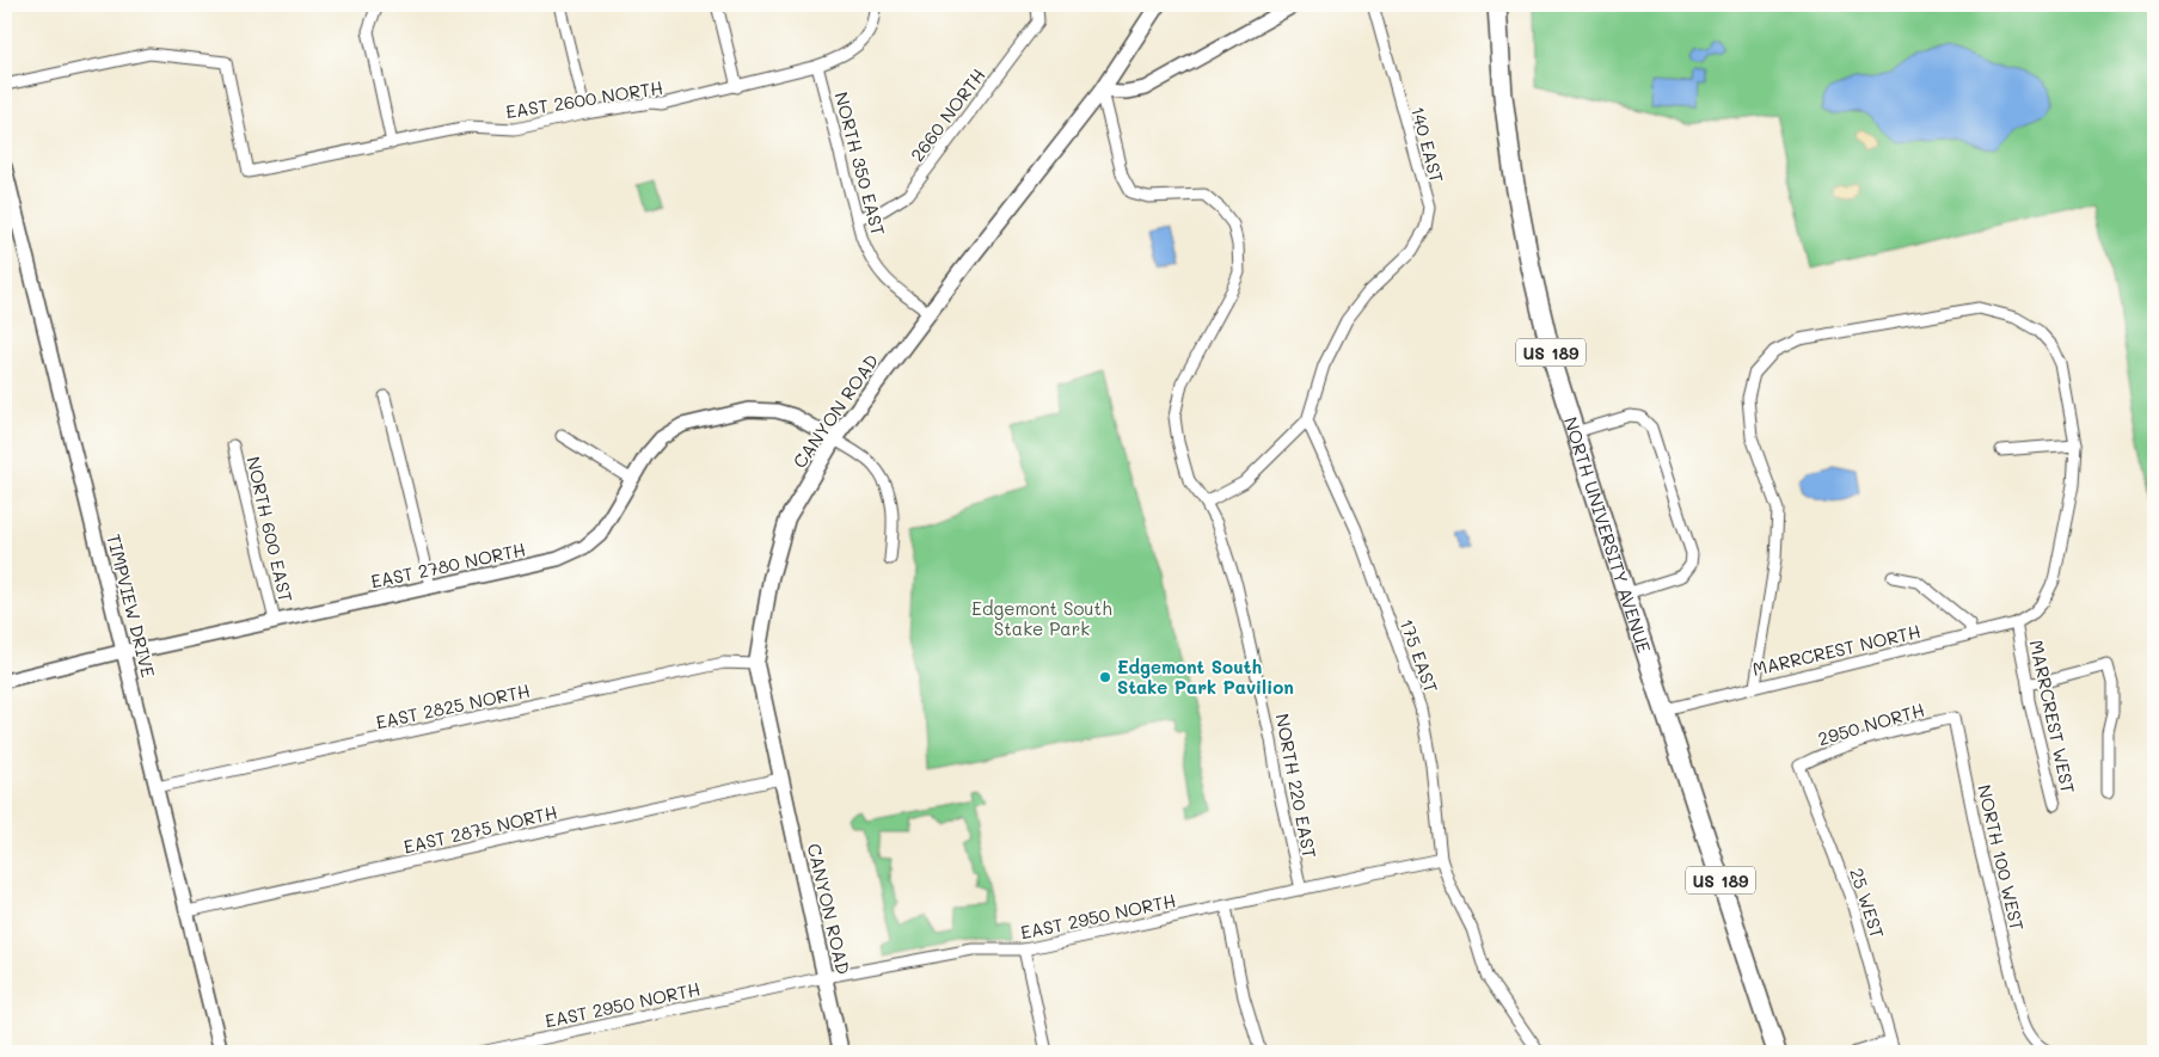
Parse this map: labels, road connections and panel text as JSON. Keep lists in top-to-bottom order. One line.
{"streets":{"highway":["US 189","NORTH UNIVERSITY AVENUE"],"main road":["CANYON ROAD"],"street":["EAST 2600 NORTH","2660 NORTH","140 EAST","NORTH 350 EAST","NORTH 600 EAST","EAST 2780 NORTH","TIMPVIEW DRIVE","MARRCREST NORTH","175 EAST","EAST 2825 NORTH","MARRCREST WEST","2950 NORTH","NORTH 220 EAST","EAST 2875 NORTH","NORTH 100 WEST","25 WEST","EAST 2950 NORTH"]},"crossings":[["EAST 2600 NORTH","NORTH 350 EAST"],["2660 NORTH","NORTH 350 EAST"],["140 EAST","175 EAST"],["NORTH 350 EAST","CANYON ROAD"],["CANYON ROAD","EAST 2780 NORTH"],["CANYON ROAD","EAST 2825 NORTH"],["CANYON ROAD","NORTH 220 EAST"],["CANYON ROAD","EAST 2875 NORTH"],["CANYON ROAD","EAST 2950 NORTH"],["NORTH 600 EAST","EAST 2780 NORTH"],["NORTH UNIVERSITY AVENUE","MARRCREST NORTH"],["EAST 2780 NORTH","TIMPVIEW DRIVE"],["TIMPVIEW DRIVE","EAST 2825 NORTH"],["TIMPVIEW DRIVE","EAST 2875 NORTH"],["MARRCREST NORTH","MARRCREST WEST"],["175 EAST","EAST 2950 NORTH"],["2950 NORTH","NORTH 100 WEST"],["2950 NORTH","25 WEST"],["NORTH 220 EAST","EAST 2950 NORTH"]],"parks":["Edgemont South Stake Park"],"places":["Edgemont South Stake Park Pavilion"]}
